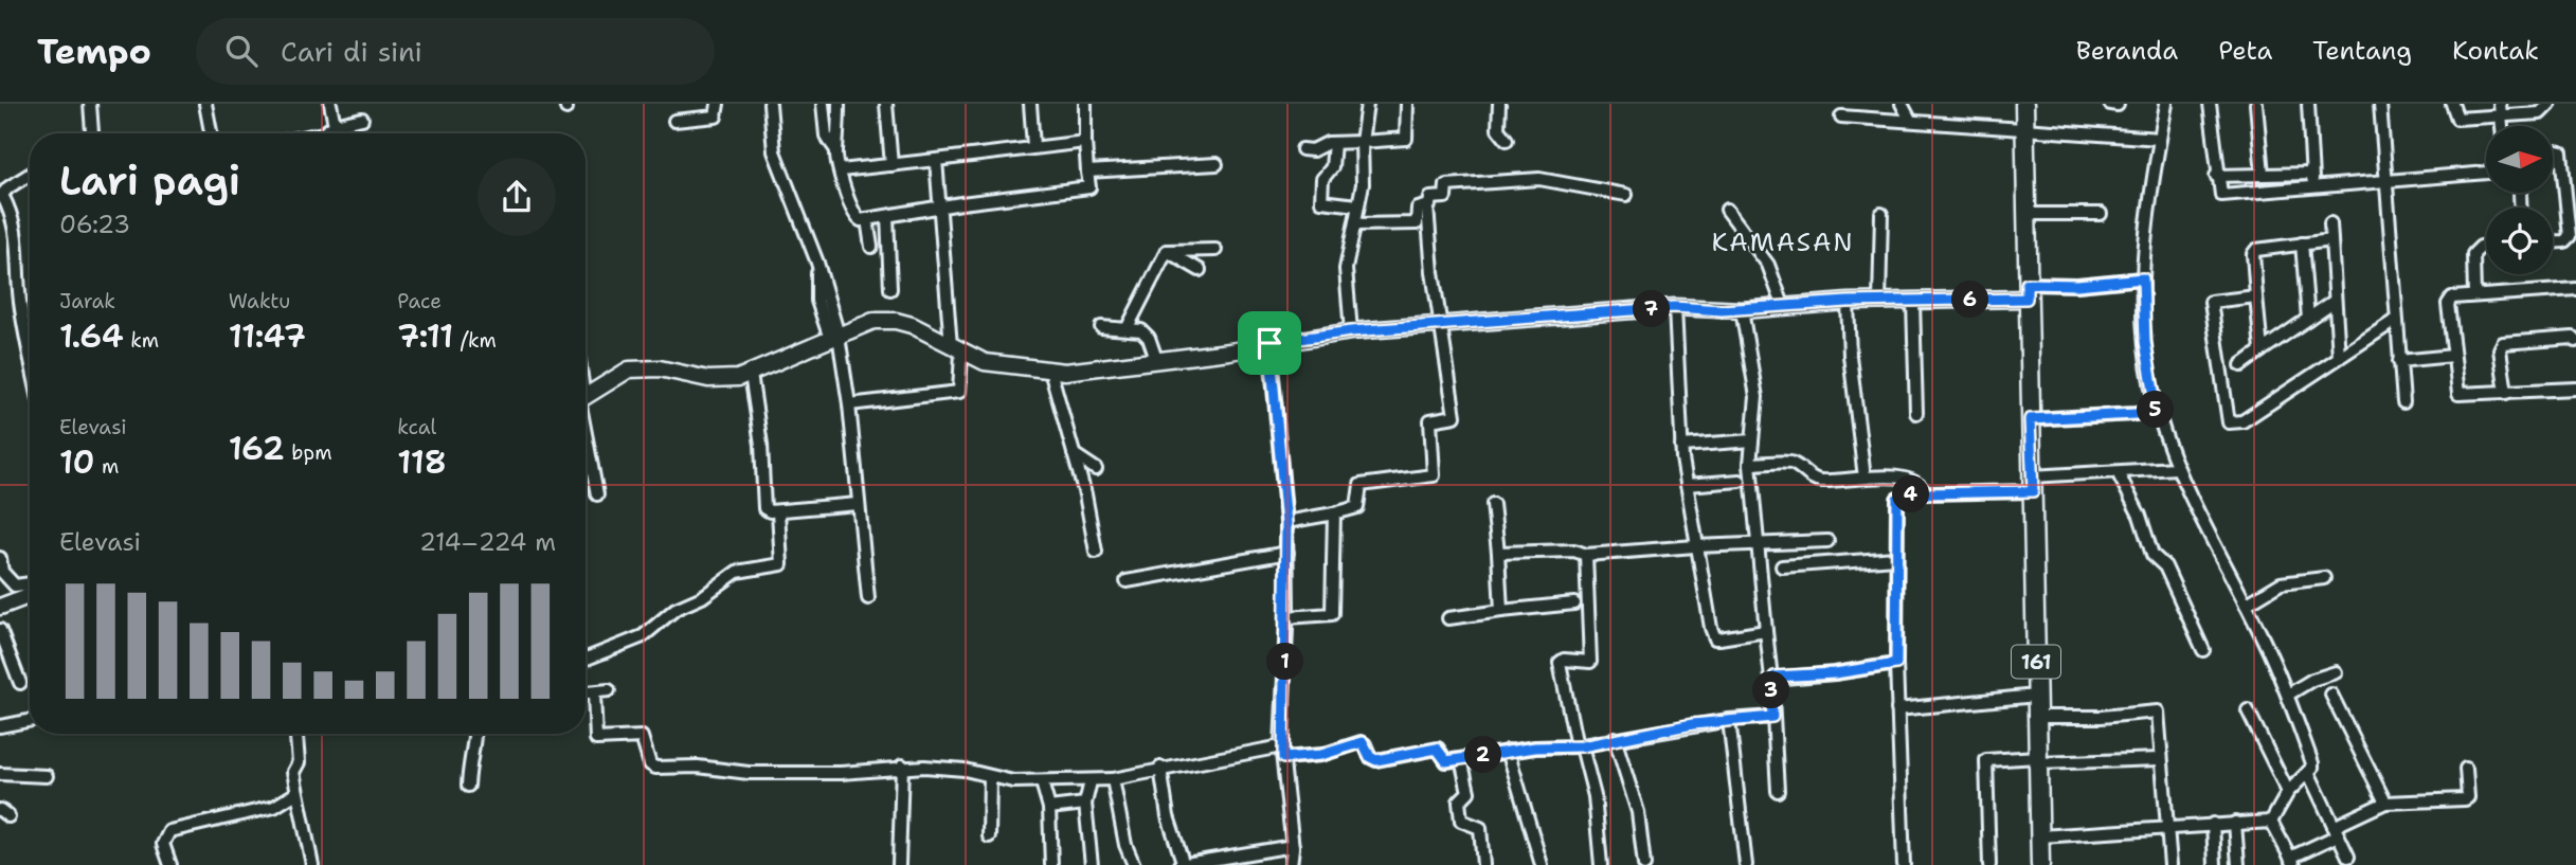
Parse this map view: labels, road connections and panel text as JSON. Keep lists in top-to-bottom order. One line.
{"streets":{"main road":["161"]},"districts":["KAMASAN"],"north":"right","page":{"header":"Tempo","search":"Cari di sini","nav":["Beranda","Peta","Tentang","Kontak"],"heading":["Lari pagi","06:23"],"stats":[["Jarak","1.64 km"],["Waktu","11:47"],["Pace","7:11 /km"],["Elevasi","10 m"],["162 bpm"],["kcal","118"]],"pins":["6","7","5","4","1","3","2"],"chart":["Elevasi","214–224 m"]}}
